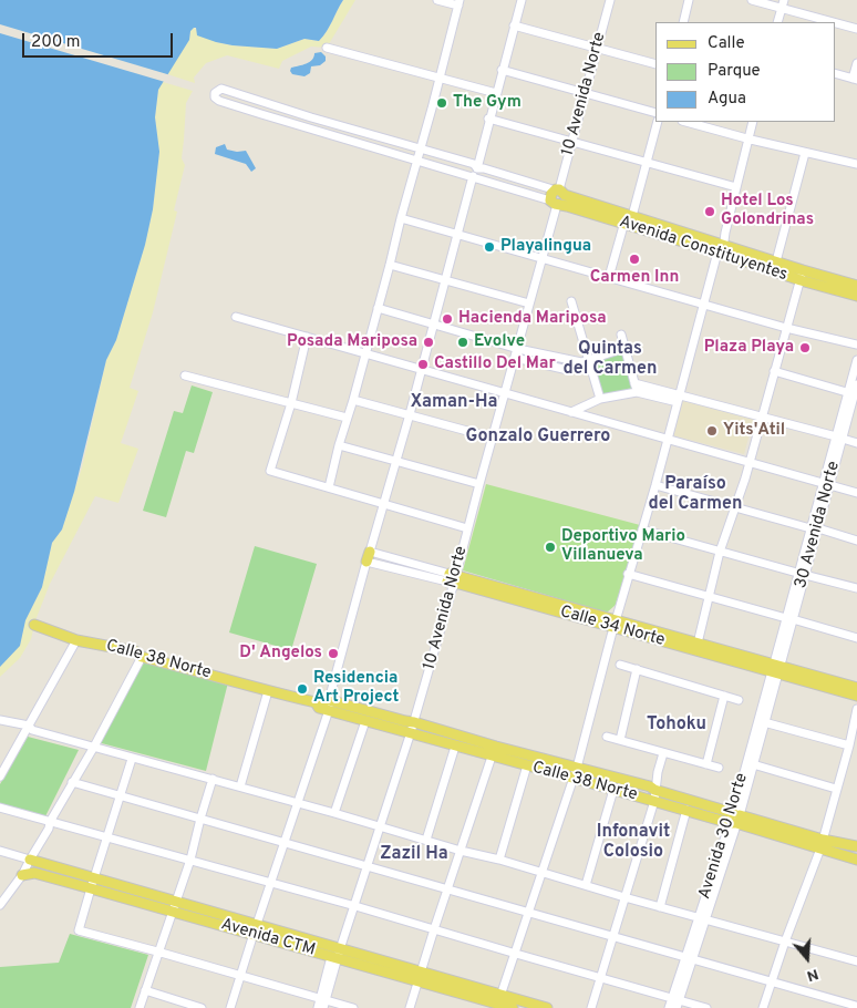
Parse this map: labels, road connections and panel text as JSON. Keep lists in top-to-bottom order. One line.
{"streets":{"main road":["Avenida Constituyentes","Calle 34 Norte","Calle 38 Norte","Avenida CTM"],"street":["10 Avenida Norte","30 Avenida Norte","Avenida 30 Norte"]},"crossings":[["10 Avenida Norte","Avenida Constituyentes"],["10 Avenida Norte","Calle 34 Norte"],["10 Avenida Norte","Calle 38 Norte"],["10 Avenida Norte","Avenida CTM"],["Calle 34 Norte","Avenida 30 Norte"],["Calle 38 Norte","Avenida 30 Norte"]],"districts":["Quintas del Carmen","Xaman-Ha","Gonzalo Guerrero","Paraíso del Carmen","Tohoku","Infonavit Colosio","Zazil Ha"],"places":["The Gym","Hotel Los Golondrinas","Playalingua","Carmen Inn","Hacienda Mariposa","Posada Mariposa","Evolve","Plaza Playa","Castillo Del Mar","Yits'Atil","Deportivo Mario Villanueva","D' Angelos","Residencia Art Project"],"legend":["Calle","Parque","Agua"],"scale_bar":"200 m","north":"bottom"}
